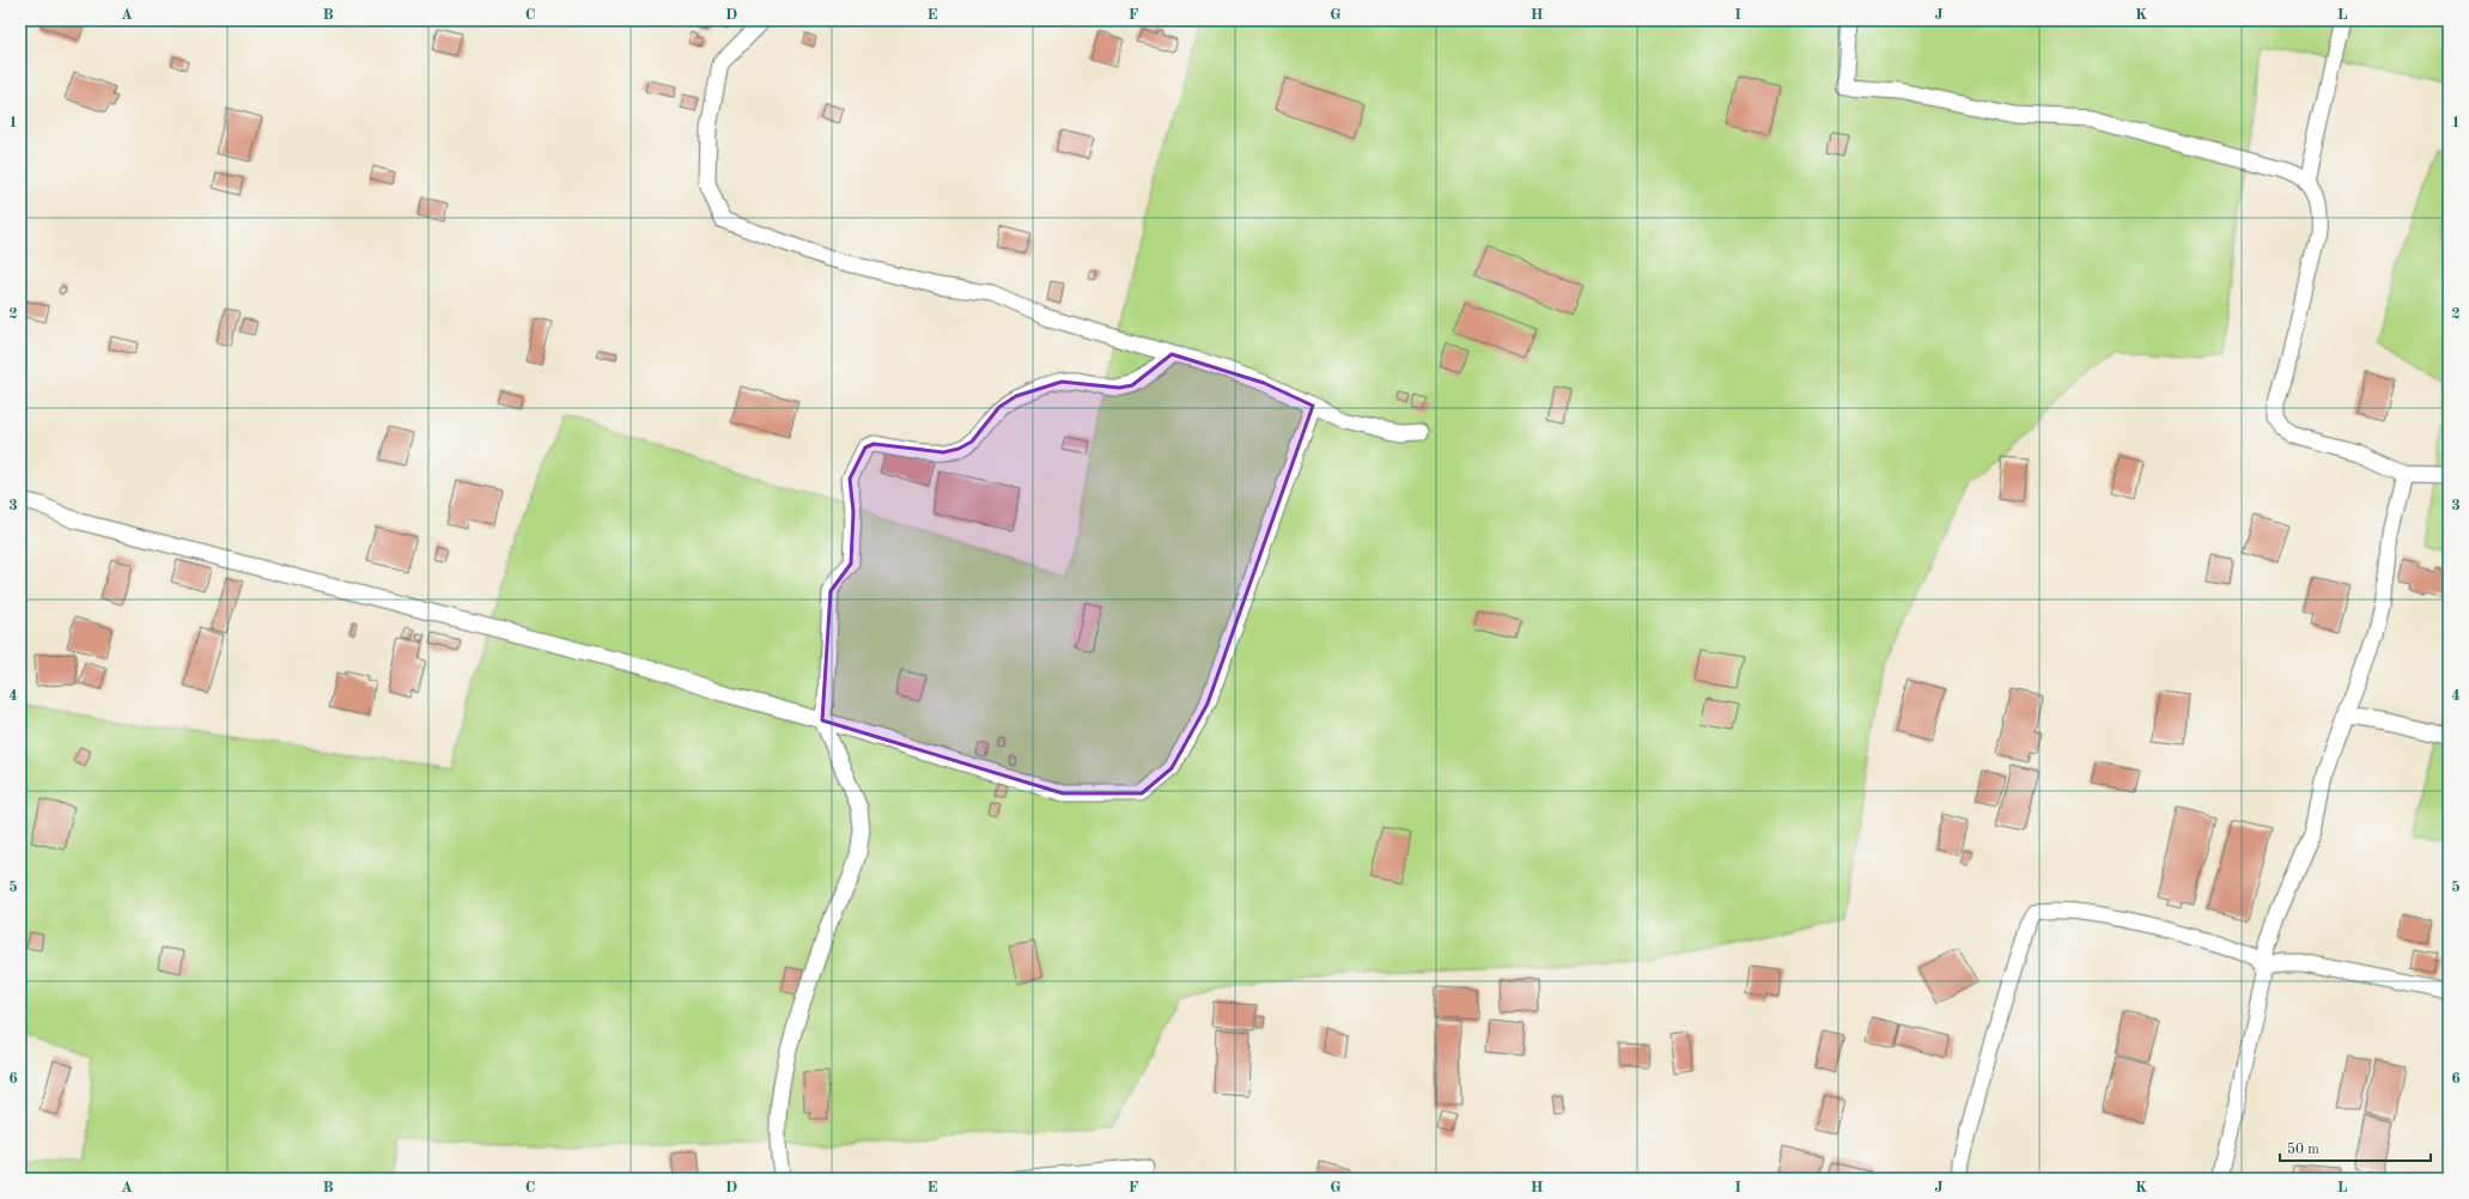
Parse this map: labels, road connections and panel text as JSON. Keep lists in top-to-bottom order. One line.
{"scale_bar":"50 m","grid":{"columns":["A","B","C","D","E","F","G","H","I","J","K","L"],"rows":["1","2","3","4","5","6"]}}
